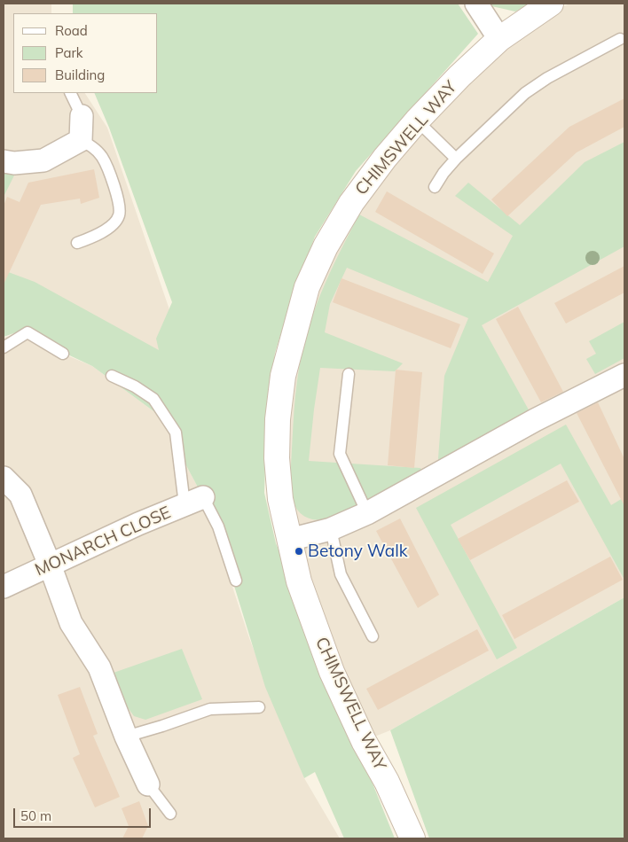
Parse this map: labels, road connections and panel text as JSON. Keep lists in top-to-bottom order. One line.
{"streets":{"street":["CHIMSWELL WAY","MONARCH CLOSE"]},"places":["Betony Walk"],"legend":["Road","Park","Building"],"scale_bar":"50 m"}
